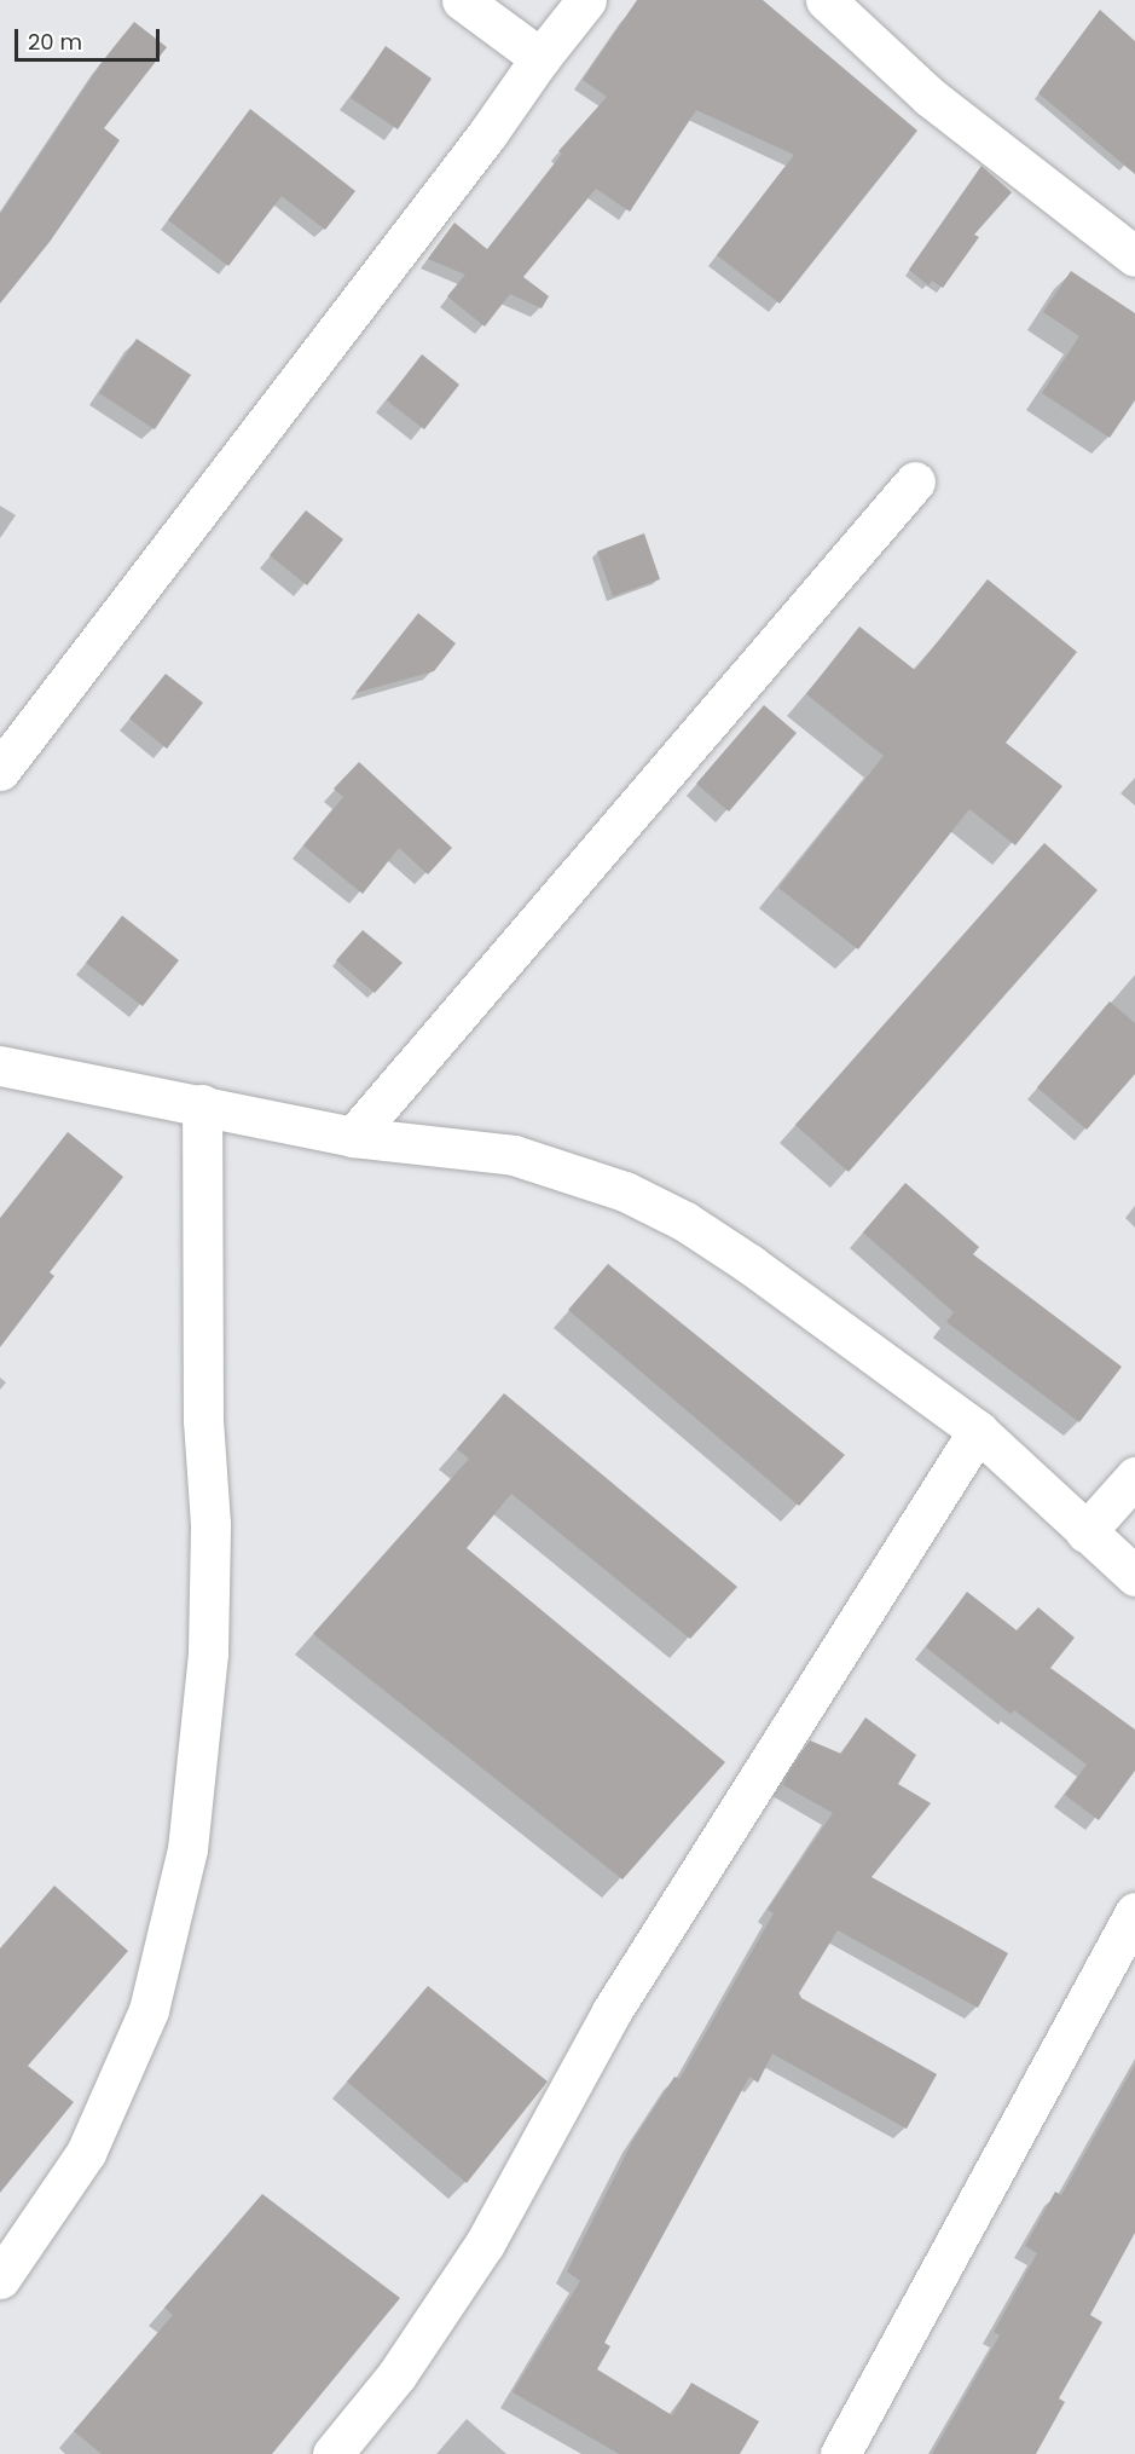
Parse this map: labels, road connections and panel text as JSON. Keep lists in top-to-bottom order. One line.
{"scale_bar":"20 m"}
